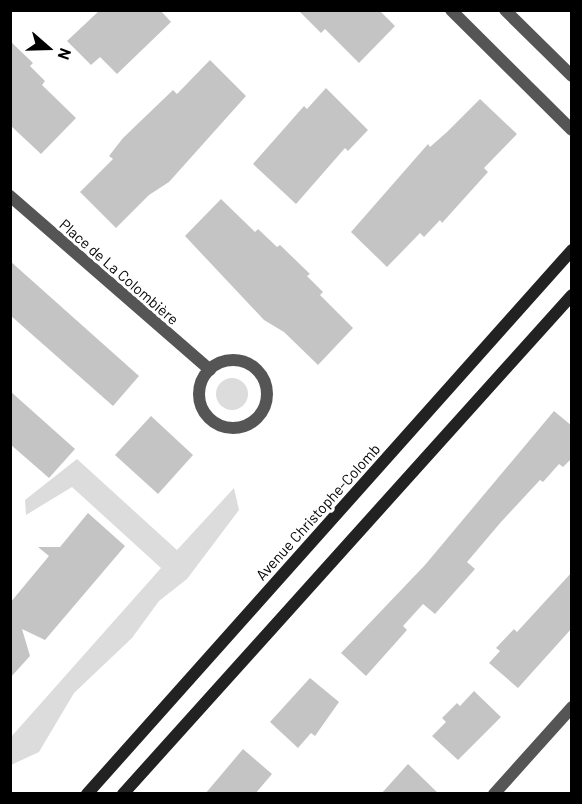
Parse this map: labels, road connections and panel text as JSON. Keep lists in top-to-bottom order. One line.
{"streets":{"main road":["Avenue Christophe-Colomb"],"street":["Place de La Colombière"]},"north":"right"}
